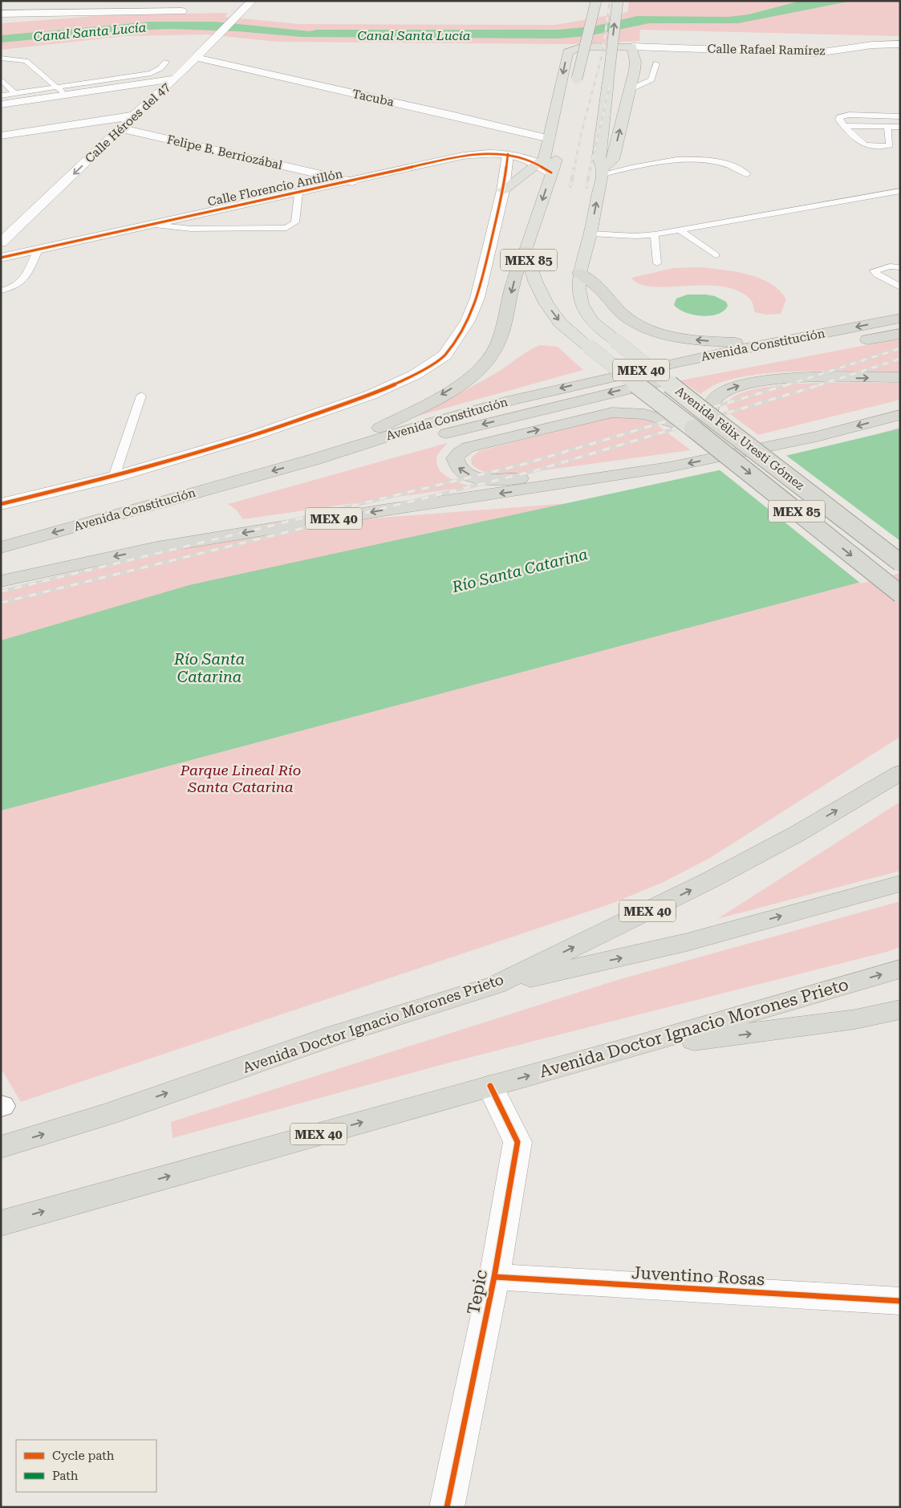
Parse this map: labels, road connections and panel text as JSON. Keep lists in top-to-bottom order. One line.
{"streets":{"highway":["MEX 85","Avenida Constitución","MEX 40","Avenida Félix Uresti Gómez","Avenida Doctor Ignacio Morones Prieto"],"street":["Calle Rafael Ramírez","Tacuba","Calle Héroes del 47","Felipe B. Berriozábal","Calle Florencio Antillón","Juventino Rosas","Tepic"]},"crossings":[["Tacuba","Calle Héroes del 47"],["Tacuba","Calle Florencio Antillón"],["Tacuba","MEX 85"],["Calle Héroes del 47","Felipe B. Berriozábal"],["Felipe B. Berriozábal","Calle Florencio Antillón"],["Calle Florencio Antillón","MEX 85"],["MEX 85","Avenida Félix Uresti Gómez"],["Avenida Doctor Ignacio Morones Prieto","Tepic"],["Juventino Rosas","Tepic"]],"one_way":["Calle Héroes del 47"],"water":["Canal Santa Lucía","Río Santa Catarina"],"parks":["Parque Lineal Río Santa Catarina"],"legend":["Cycle path","Path"]}
